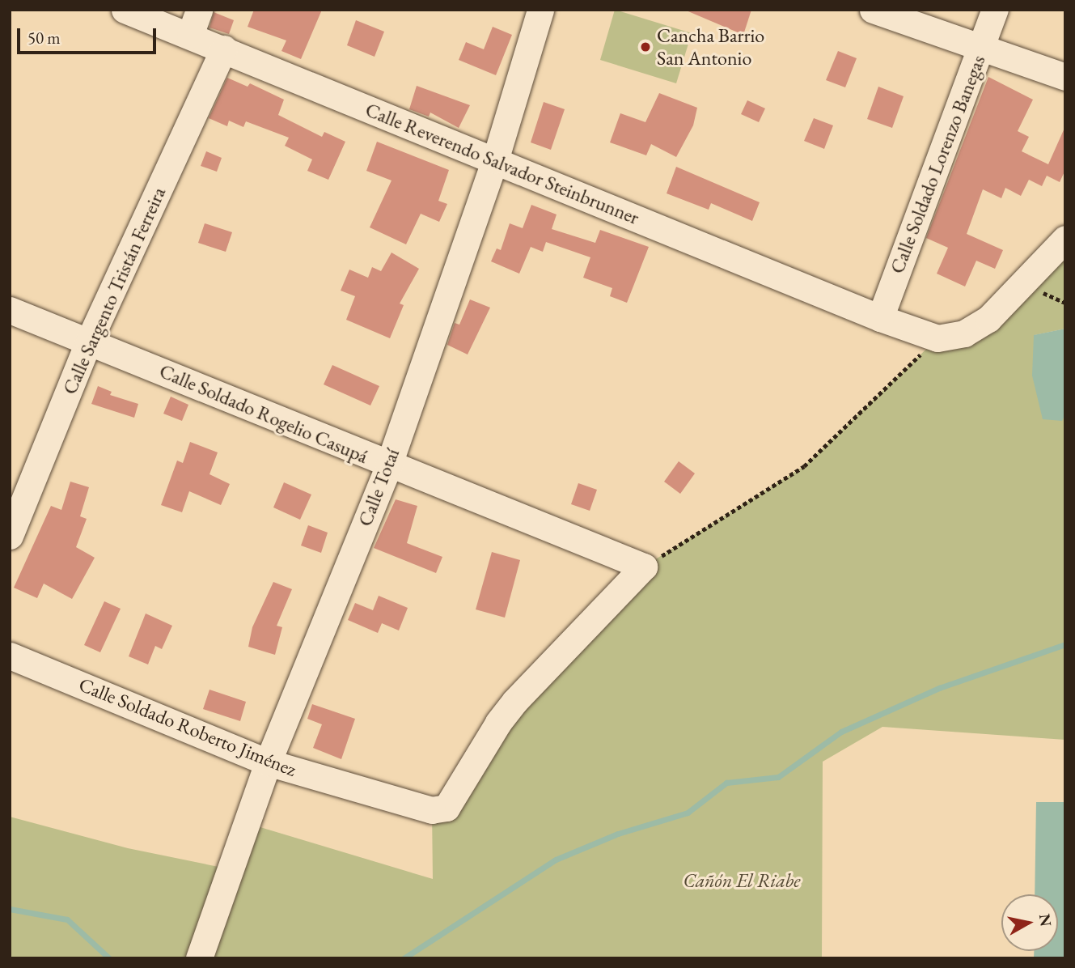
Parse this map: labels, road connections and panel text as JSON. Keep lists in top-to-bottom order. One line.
{"streets":{"street":["Calle Reverendo Salvador Steinbrunner","Calle Soldado Lorenzo Banegas","Calle Sargento Tristán Ferreira","Calle Soldado Rogelio Casupá","Calle Totaí","Calle Soldado Roberto Jiménez"]},"crossings":[["Calle Reverendo Salvador Steinbrunner","Calle Soldado Lorenzo Banegas"],["Calle Reverendo Salvador Steinbrunner","Calle Sargento Tristán Ferreira"],["Calle Reverendo Salvador Steinbrunner","Calle Totaí"],["Calle Sargento Tristán Ferreira","Calle Soldado Rogelio Casupá"],["Calle Soldado Rogelio Casupá","Calle Totaí"],["Calle Soldado Rogelio Casupá","Calle Soldado Roberto Jiménez"],["Calle Totaí","Calle Soldado Roberto Jiménez"]],"parks":["Cañón El Riabe"],"places":["Cancha Barrio San Antonio"],"scale_bar":"50 m","north":"right"}
